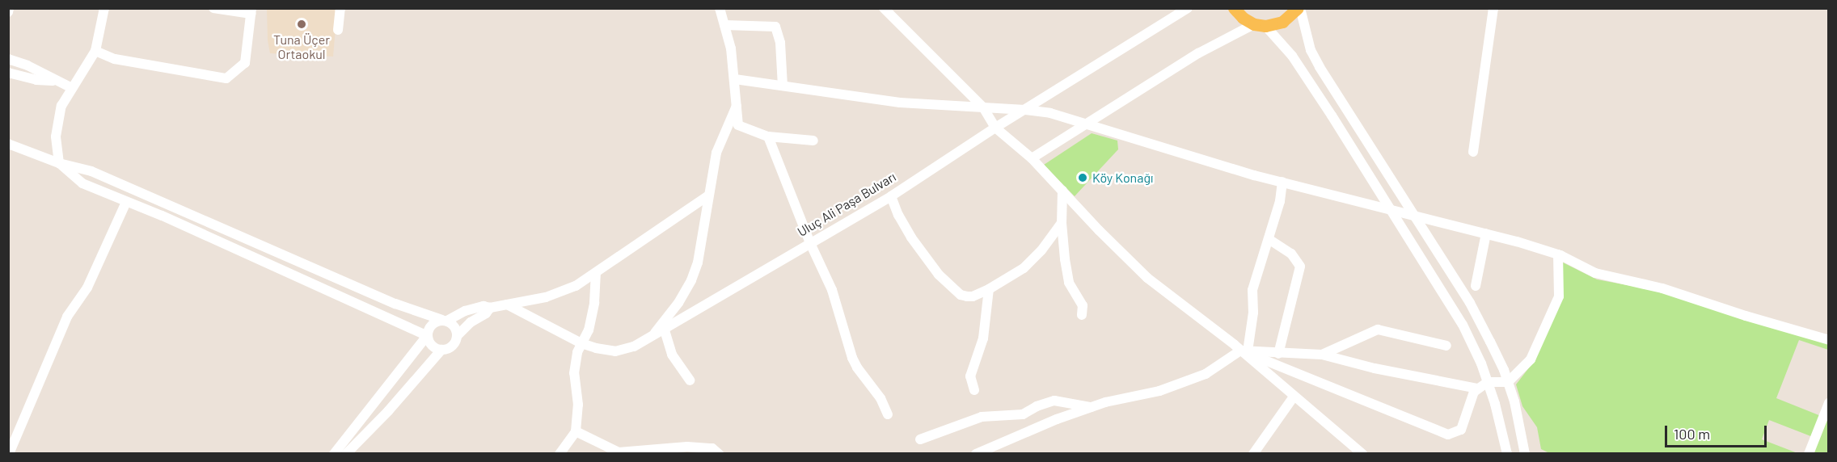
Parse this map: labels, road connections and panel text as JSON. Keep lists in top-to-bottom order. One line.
{"streets":{"street":["Uluç Ali Paşa Bulvarı"]},"places":["Tuna Üçer Ortaokul","Köy Konağı"],"scale_bar":"100 m"}
